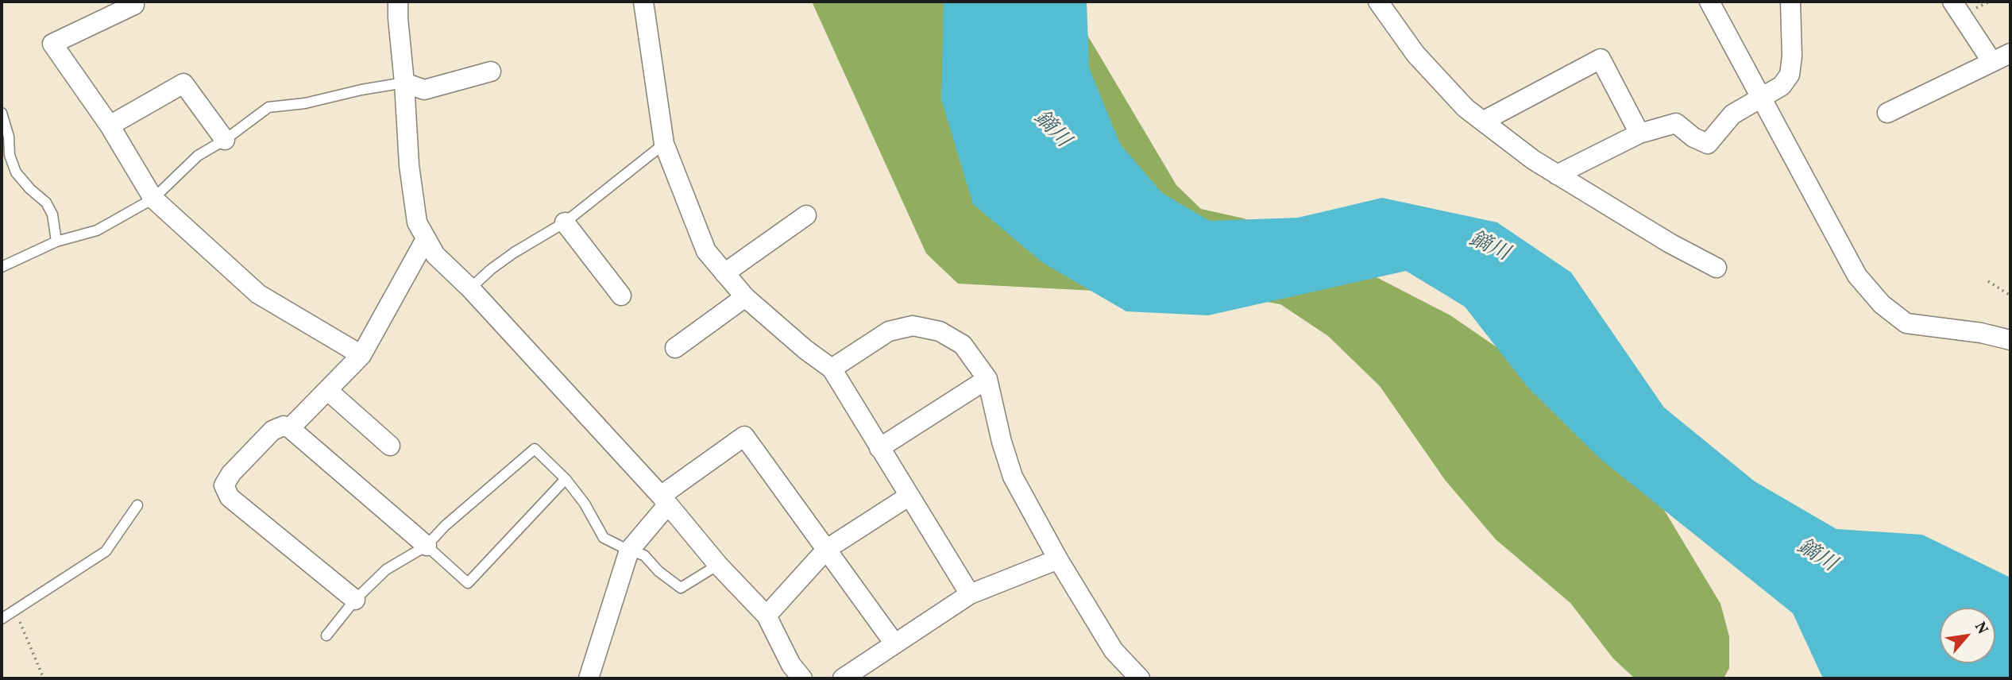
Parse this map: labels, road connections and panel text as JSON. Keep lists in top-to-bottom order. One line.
{"water":["鏑川"],"north":"top right"}
